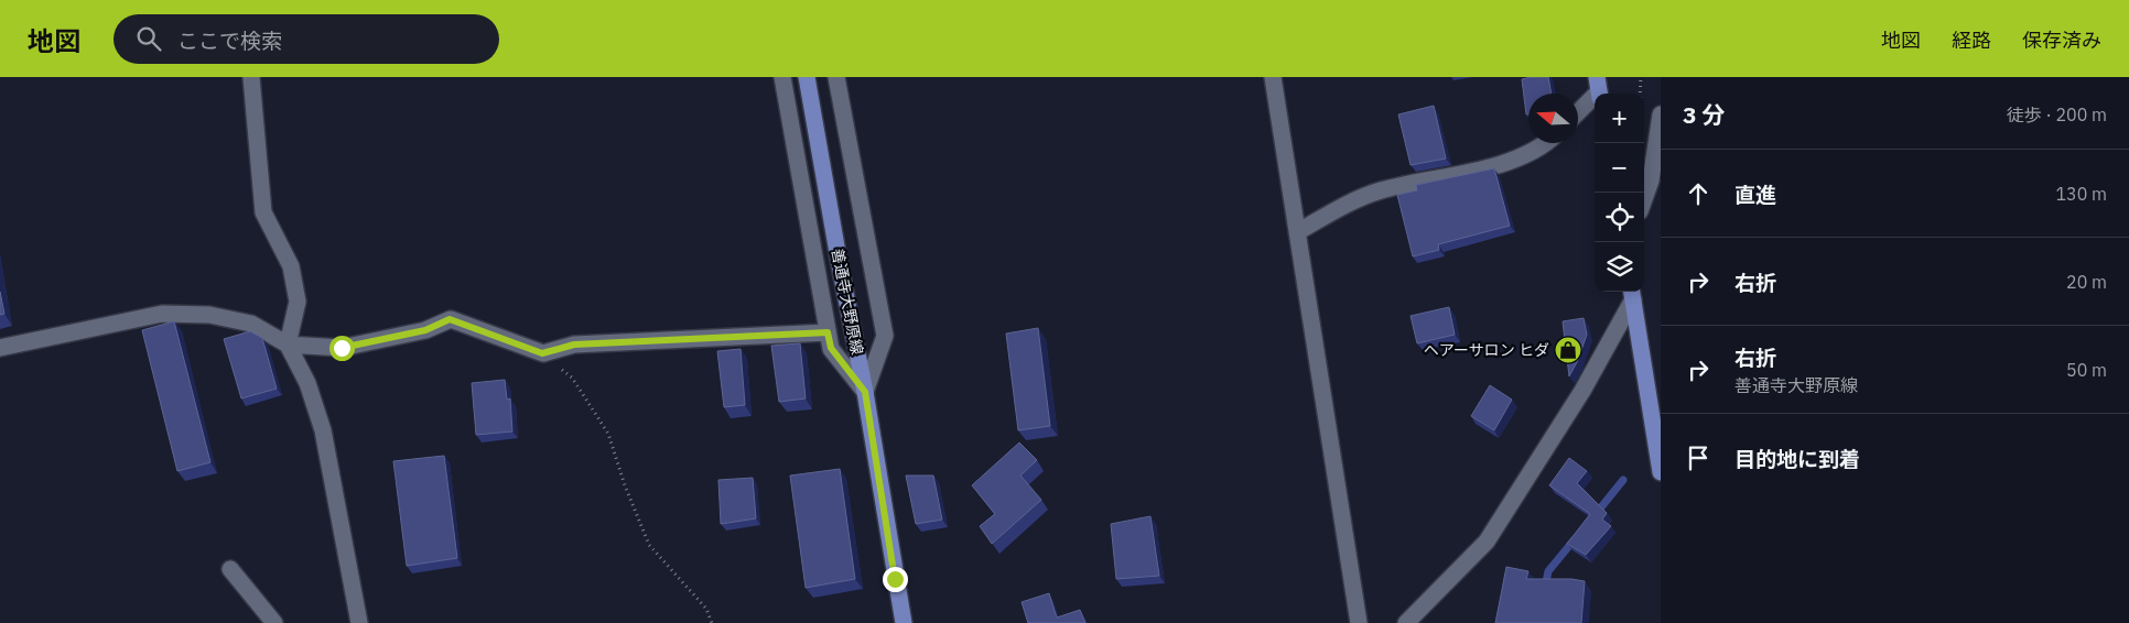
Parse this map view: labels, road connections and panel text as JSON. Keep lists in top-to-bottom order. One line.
{"streets":{"main road":["善通寺大野原線"]},"places":{"shop":["ヘアーサロン ヒダ"]},"north":"left","page":{"header":"地図","search":"ここで検索","nav":["地図","経路","保存済み"],"heading":["3 分","徒歩 · 200 m"],"map_buttons":["+","−"],"list":[["直進","130 m"],["右折","20 m"],["右折","善通寺大野原線","50 m"],"目的地に到着"]}}
